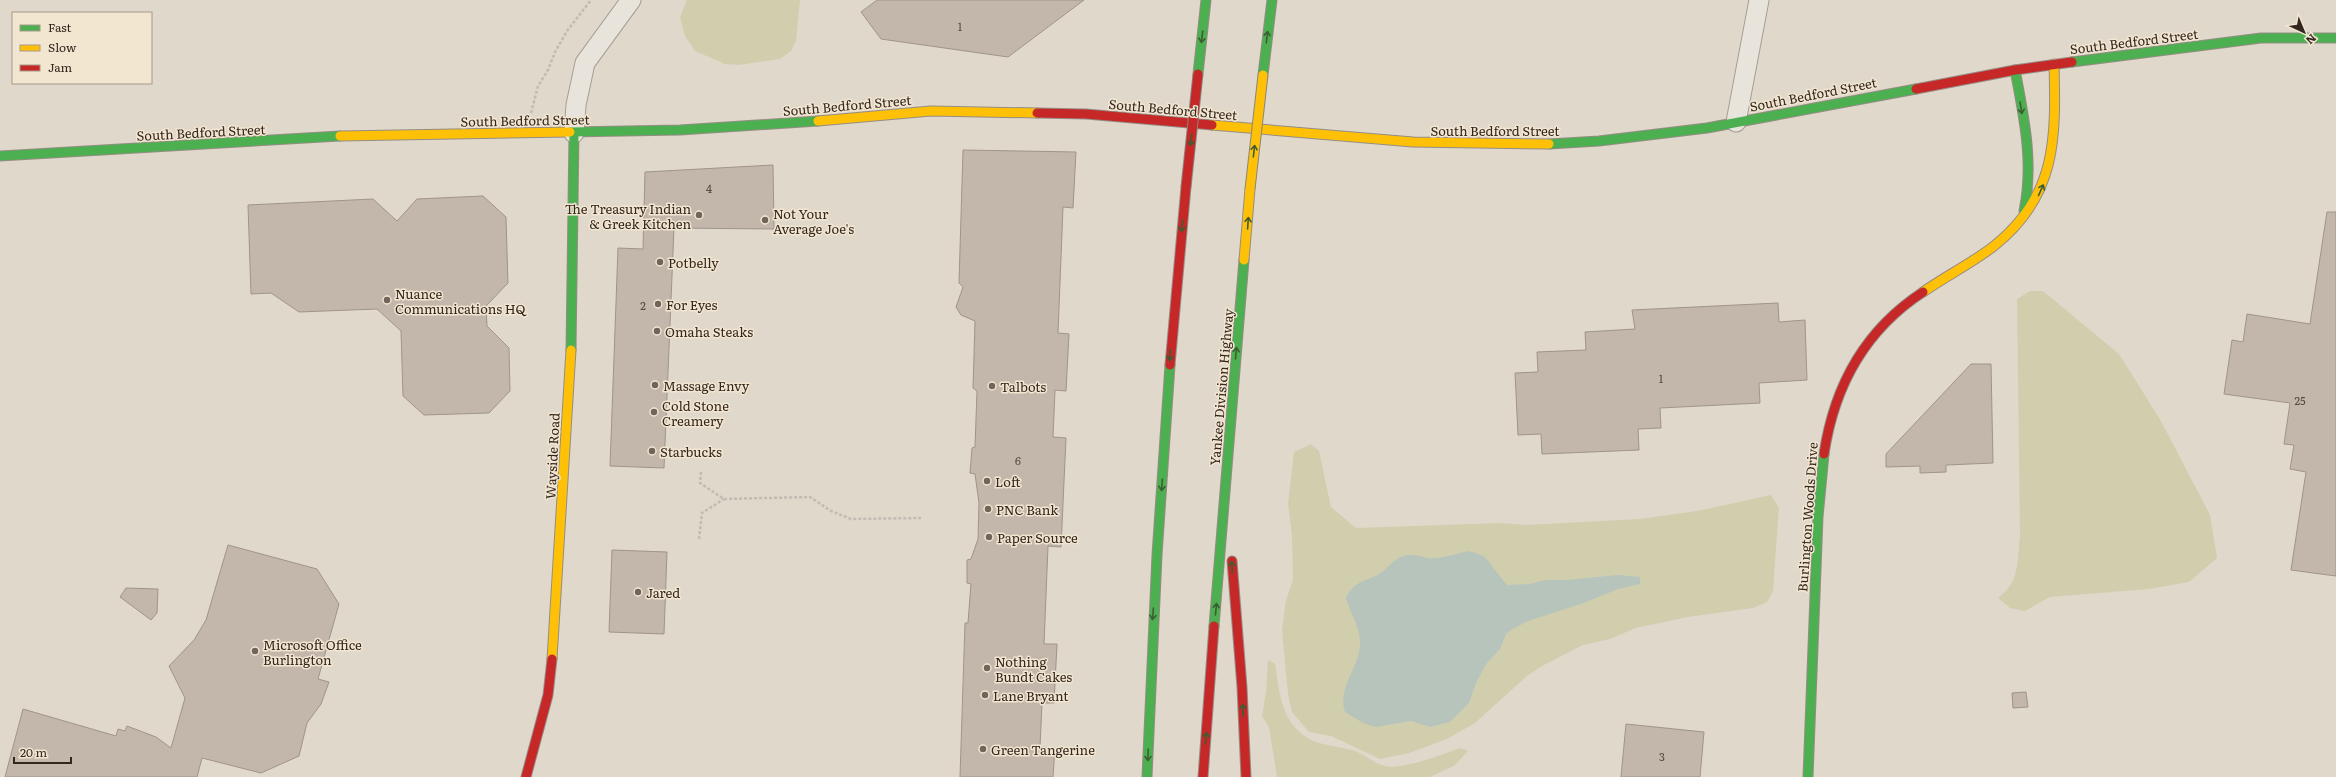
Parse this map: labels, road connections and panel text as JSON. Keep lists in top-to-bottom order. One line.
{"streets":{"main road":["South Bedford Street","Yankee Division Highway","Wayside Road","Burlington Woods Drive"]},"crossings":[["South Bedford Street","Wayside Road"],["South Bedford Street","Burlington Woods Drive"]],"places":["The Treasury Indian & Greek Kitchen","Not Your Average Joe's","Potbelly","Nuance Communications HQ","For Eyes","Omaha Steaks","Massage Envy","Talbots","Cold Stone Creamery","Starbucks","Loft","PNC Bank","Paper Source","Jared","Microsoft Office Burlington","Nothing Bundt Cakes","Lane Bryant","Green Tangerine"],"house_numbers":["1","4","2","1","25","6","3"],"legend":["Fast","Slow","Jam"],"scale_bar":"20 m","north":"bottom right"}
